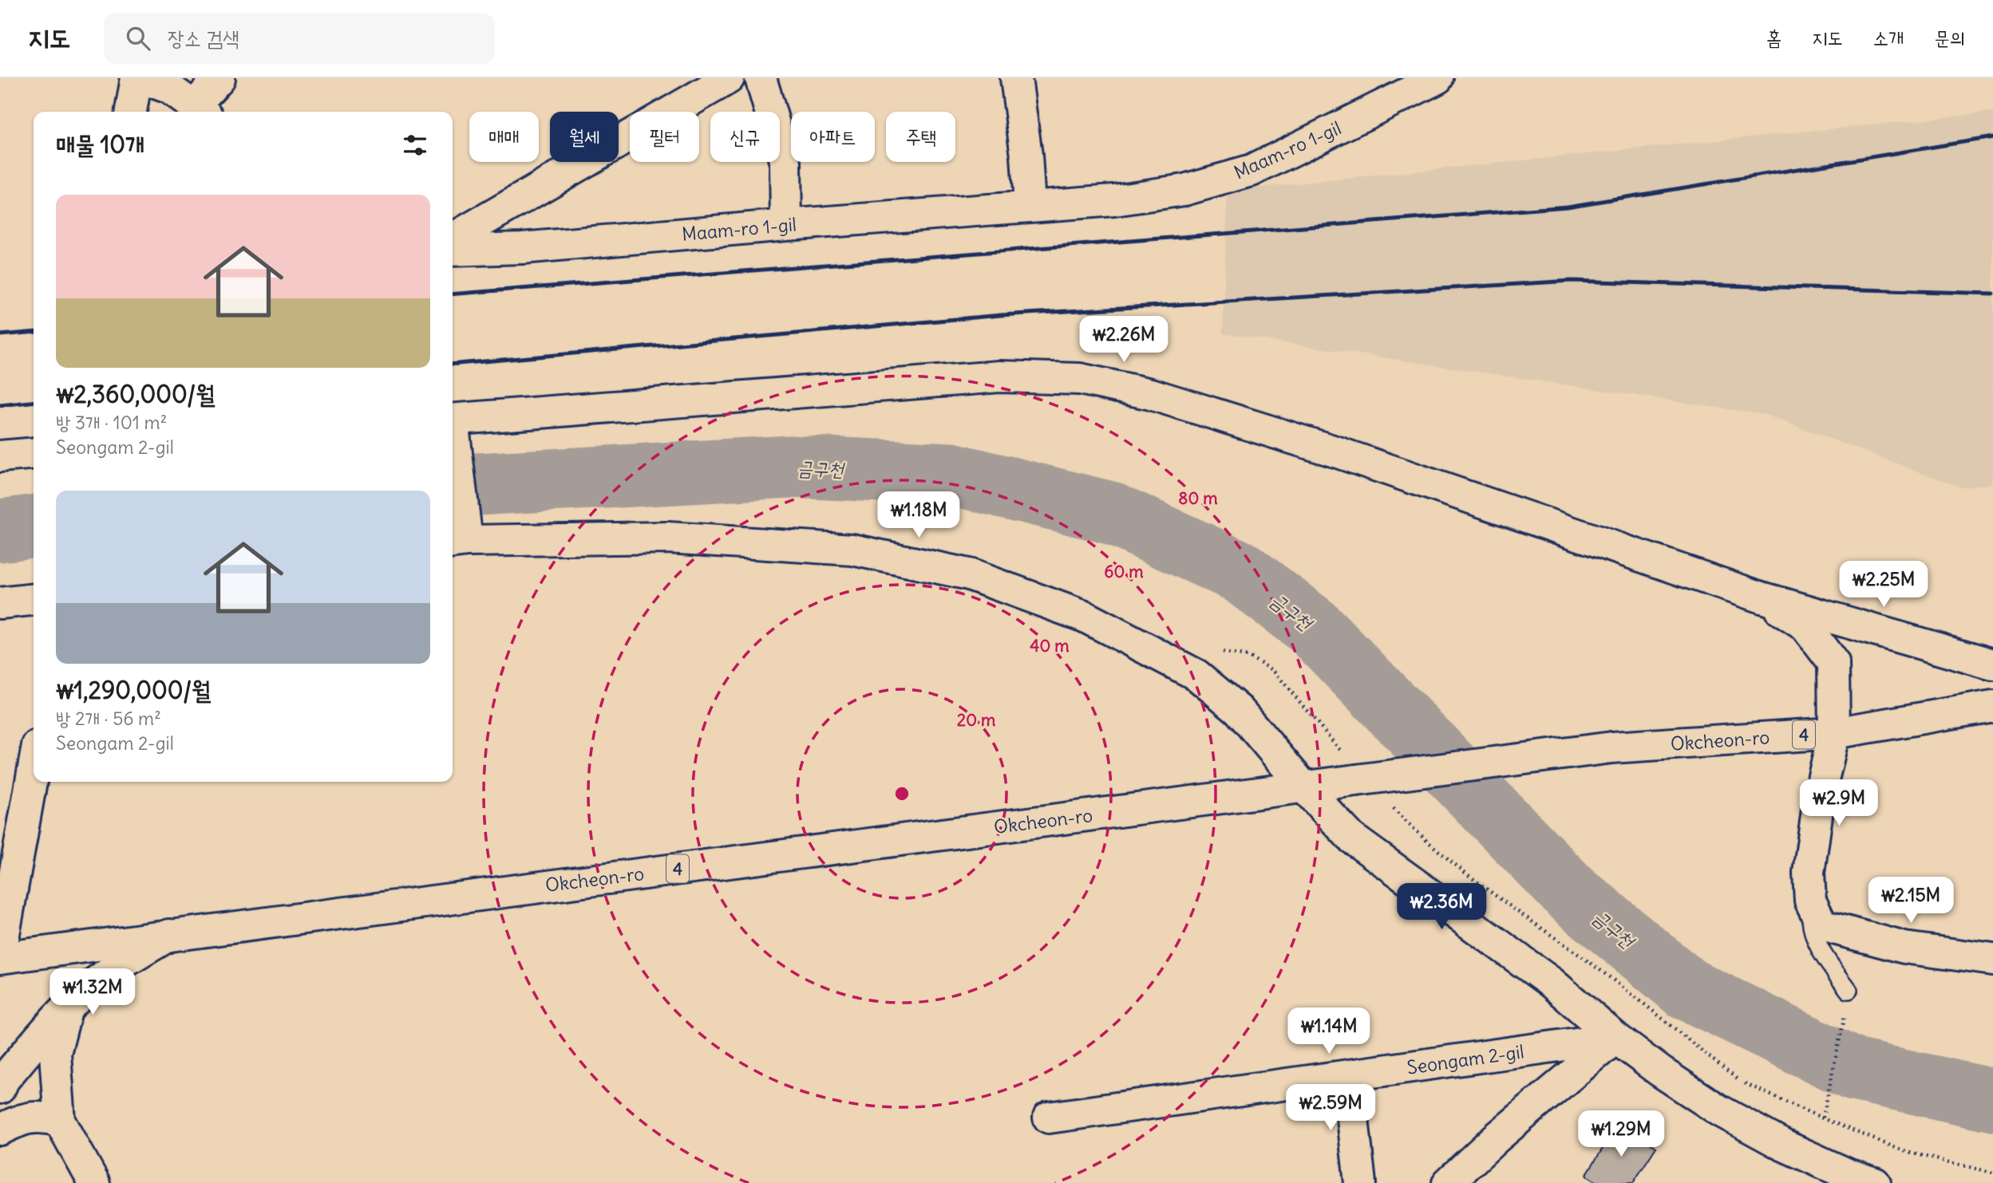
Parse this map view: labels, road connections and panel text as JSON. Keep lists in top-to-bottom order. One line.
{"streets":{"street":["Maam-ro 1-gil","4","Okcheon-ro","Seongam 2-gil"]},"water":["금구천"],"page":{"header":"지도","search":"장소 검색","nav":["홈","지도","소개","문의"],"chip":["매매","월세","필터","신규","아파트","주택"],"heading":"매물 10개","list":[{"name":"₩2,360,000/월","note":"방 3개 · 101 m² · Seongam 2-gil"},{"name":"₩1,290,000/월","note":"방 2개 · 56 m² · Seongam 2-gil"}],"price":["₩2.26M","₩1.18M","₩2.25M","₩2.9M","₩2.15M","₩2.36M","₩1.32M","₩1.14M","₩2.59M","₩1.29M"]},"rings":["80 m","60 m","40 m","20 m"]}
